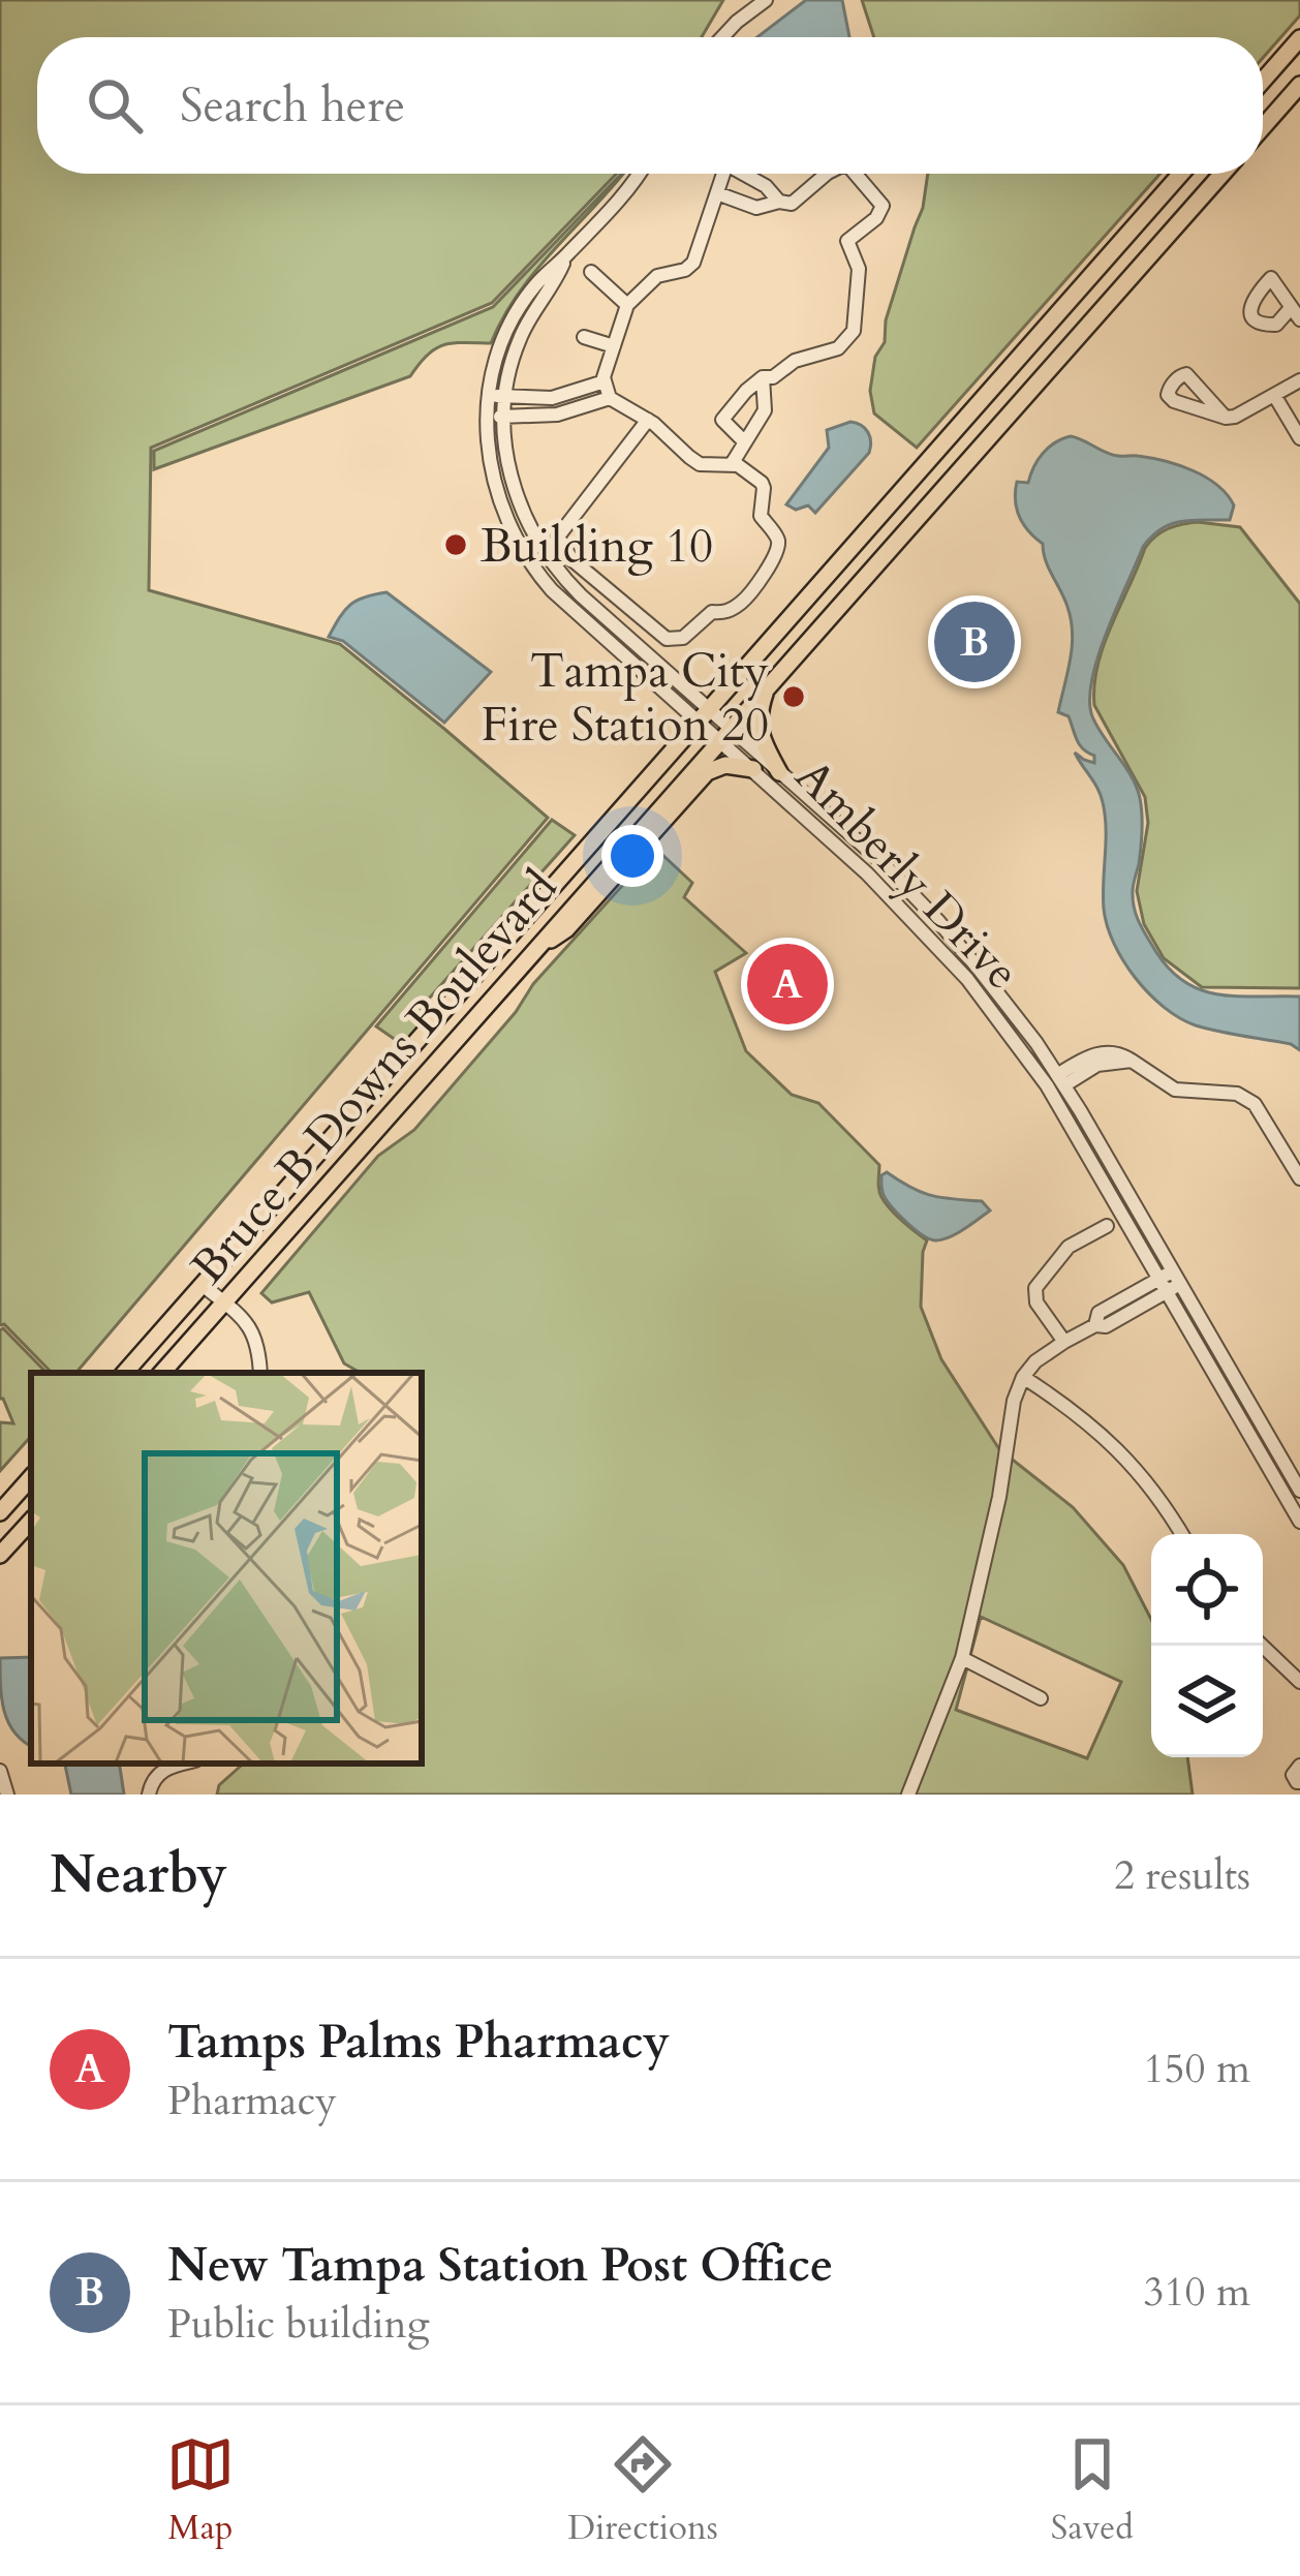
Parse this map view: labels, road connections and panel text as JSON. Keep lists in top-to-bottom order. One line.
{"streets":{"main road":["Bruce B Downs Boulevard"],"street":["Amberly Drive"]},"crossings":[["Amberly Drive","Bruce B Downs Boulevard"]],"places":["Building 10","Tampa City Fire Station 20"],"page":{"search":"Search here","pins":["B","A"],"heading":["Nearby","2 results"],"list":[{"mark":"A","name":"Tamps Palms Pharmacy","note":"Pharmacy","value":"150 m"},{"mark":"B","name":"New Tampa Station Post Office","note":"Public building","value":"310 m"}],"nav":["Map","Directions","Saved"]}}
